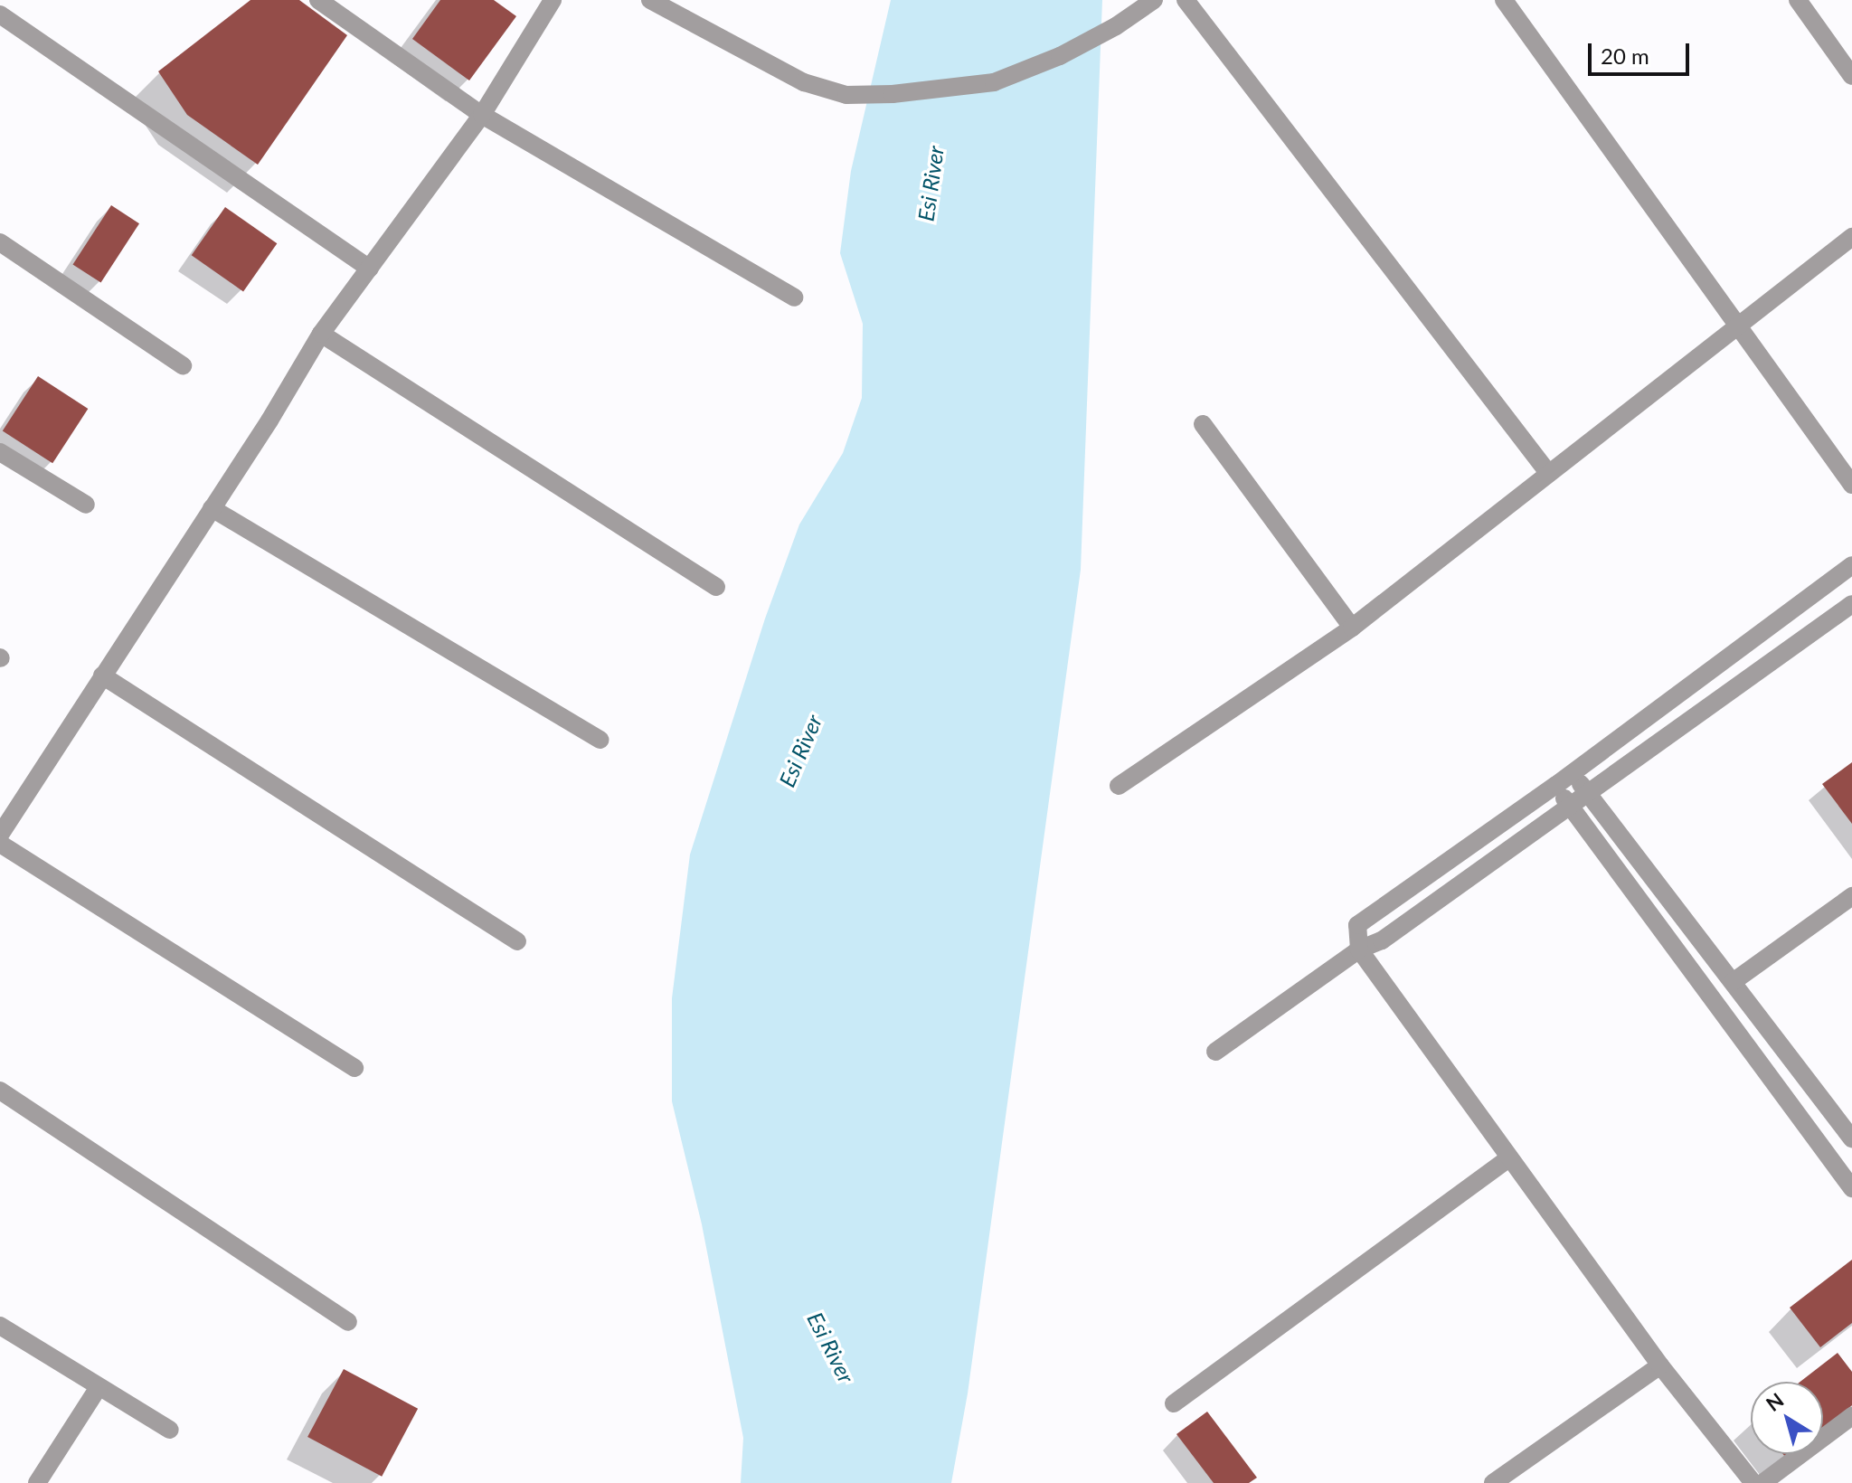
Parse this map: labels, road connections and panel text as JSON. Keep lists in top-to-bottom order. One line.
{"water":["Esi River"],"scale_bar":"20 m","north":"top left"}
